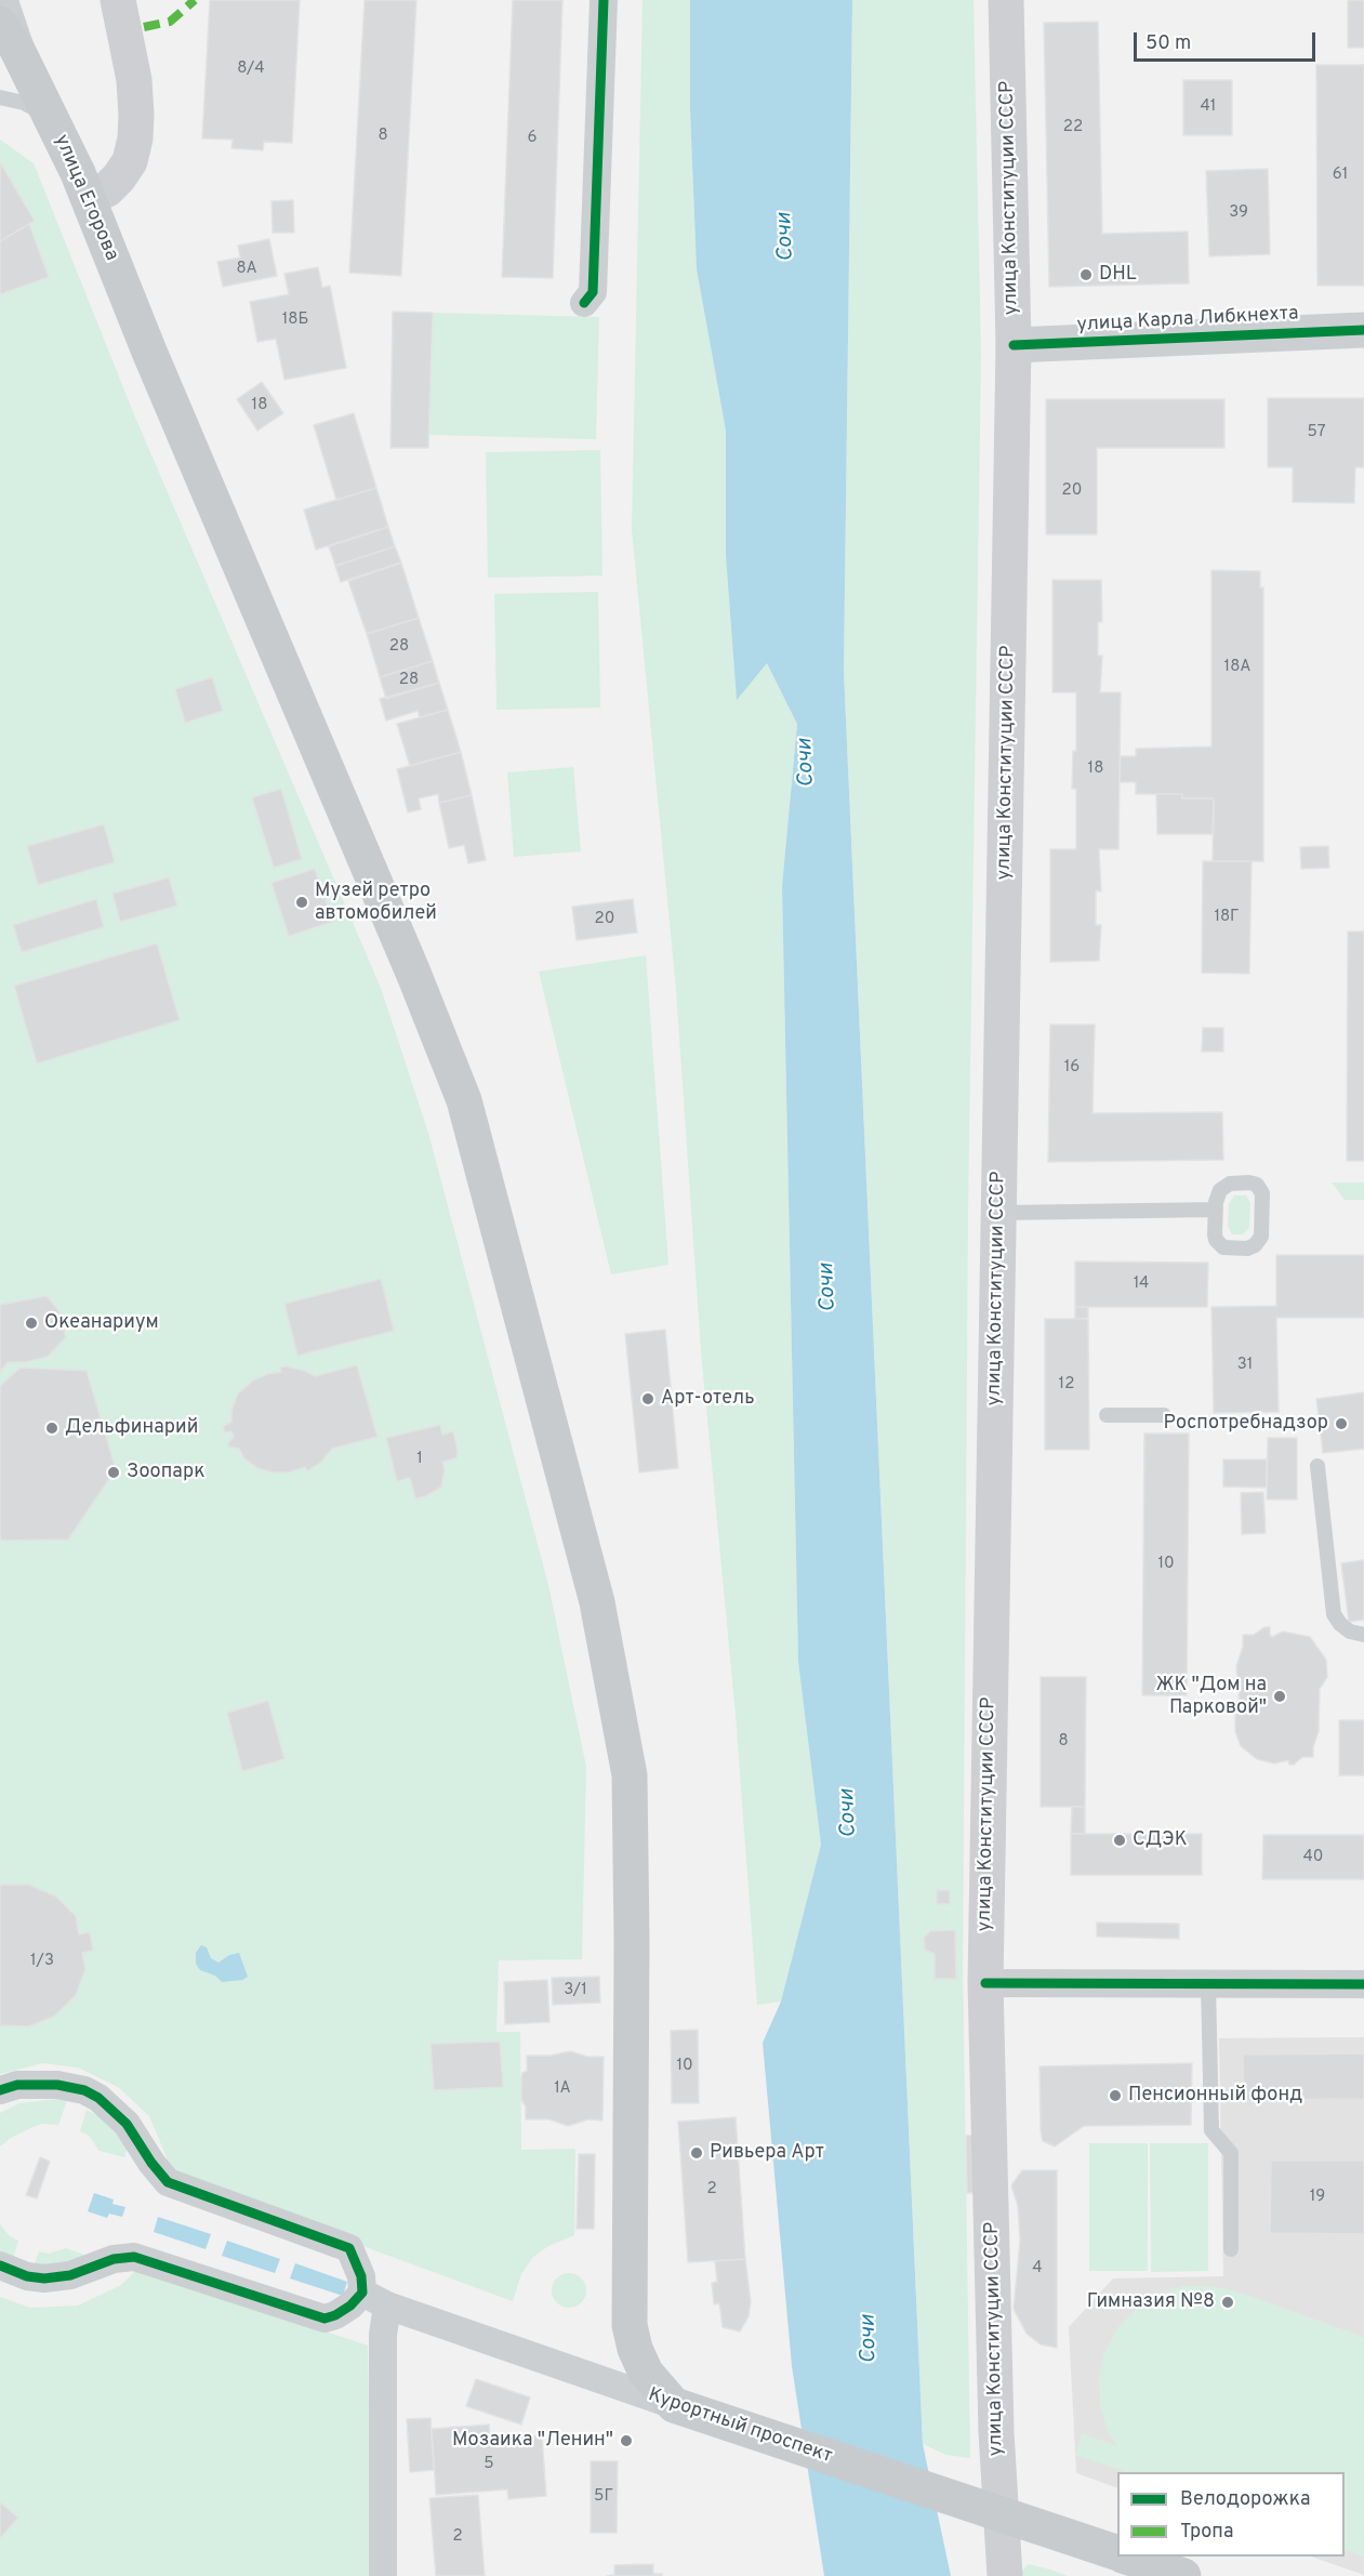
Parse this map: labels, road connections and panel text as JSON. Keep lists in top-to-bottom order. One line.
{"streets":{"main road":["улица Егорова","улица Конституции СССР","Курортный проспект"],"street":["улица Карла Либкнехта"]},"crossings":[["улица Егорова","Курортный проспект"],["улица Конституции СССР","улица Карла Либкнехта"]],"water":["Сочи"],"places":["DHL","Музей ретро автомобилей","Океанариум","Арт-отель","Роспотребнадзор","Дельфинарий","Зоопарк","ЖК \"Дом на Парковой\"","СДЭК","Пенсионный фонд","Ривьера Арт","Гимназия №8","Мозаика \"Ленин\""],"house_numbers":["8/4","41","22","8","6","61","39","8А","18Б","18","57","20","28","18А","28","18","18Г","20","16","14","31","12","1","10","8","40","1/3","3/1","10","1А","2","19","4","5","5Г","2"],"legend":["Велодорожка","Тропа"],"scale_bar":"50 m"}
